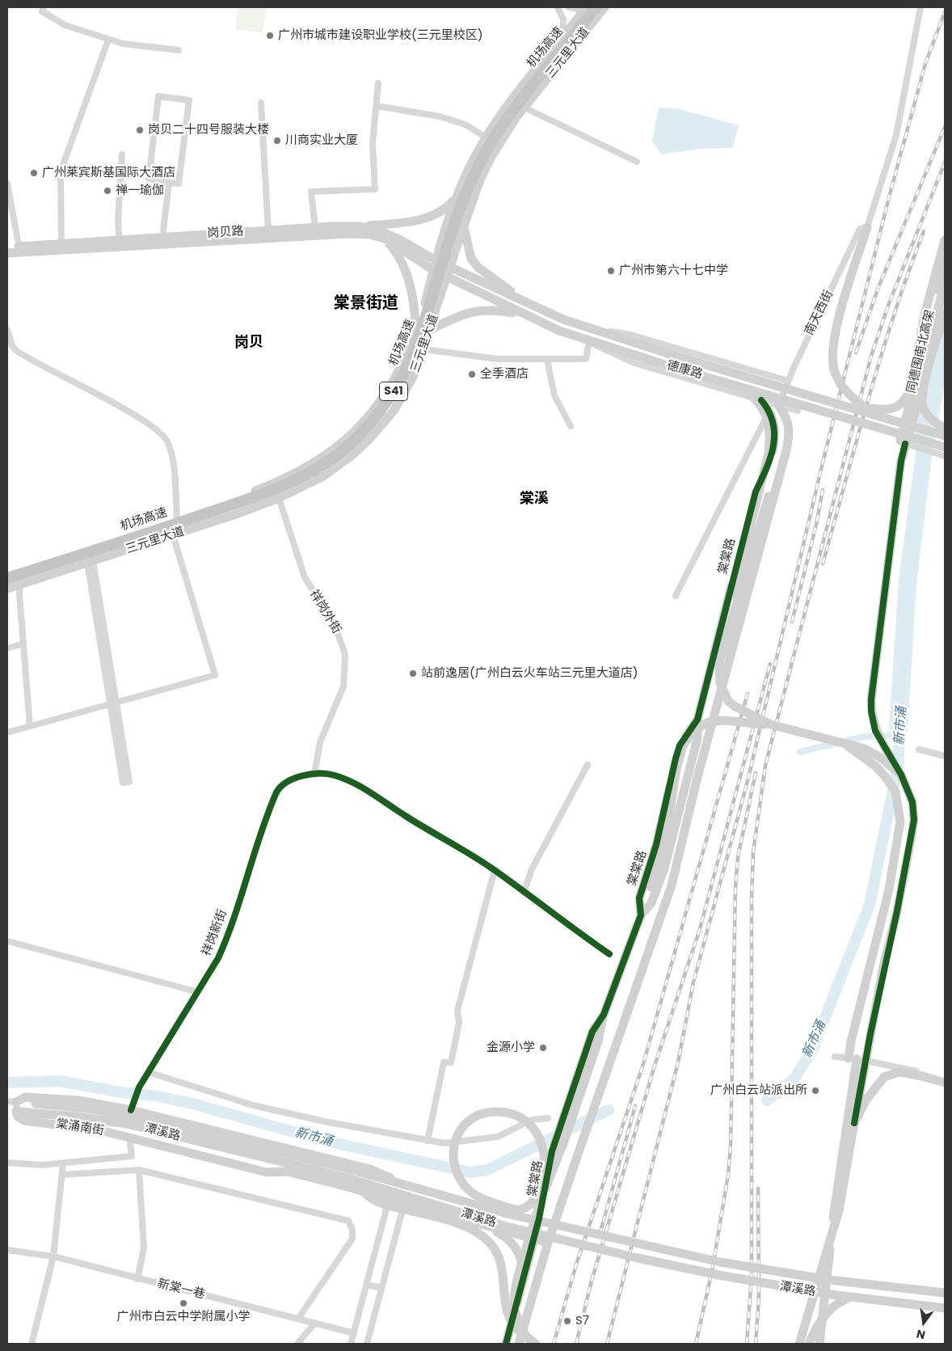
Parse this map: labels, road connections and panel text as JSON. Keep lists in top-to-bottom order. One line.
{"streets":{"highway":["机场高速","S41"],"main road":["三元里大道","岗贝路","同德围南北高架","德康路","棠棠路","棠涌南街","潭溪路"],"street":["南天西街","祥岗外街","祥岗新街","新棠一巷"]},"crossings":[["三元里大道","岗贝路"],["三元里大道","德康路"],["三元里大道","祥岗外街"],["岗贝路","德康路"],["南天西街","棠棠路"],["祥岗外街","祥岗新街"],["祥岗新街","棠涌南街"],["棠涌南街","潭溪路"]],"districts":["棠景街道","岗贝","棠溪"],"water":["新市涌"],"places":["广州市城市建设职业学校(三元里校区)","岗贝二十四号服装大楼","川商实业大厦","广州莱宾斯基国际大酒店","禅一瑜伽","广州市第六十七中学","全季酒店","站前逸居(广州白云火车站三元里大道店)","金源小学","广州白云站派出所","广州市白云中学附属小学","S7"],"north":"bottom"}
